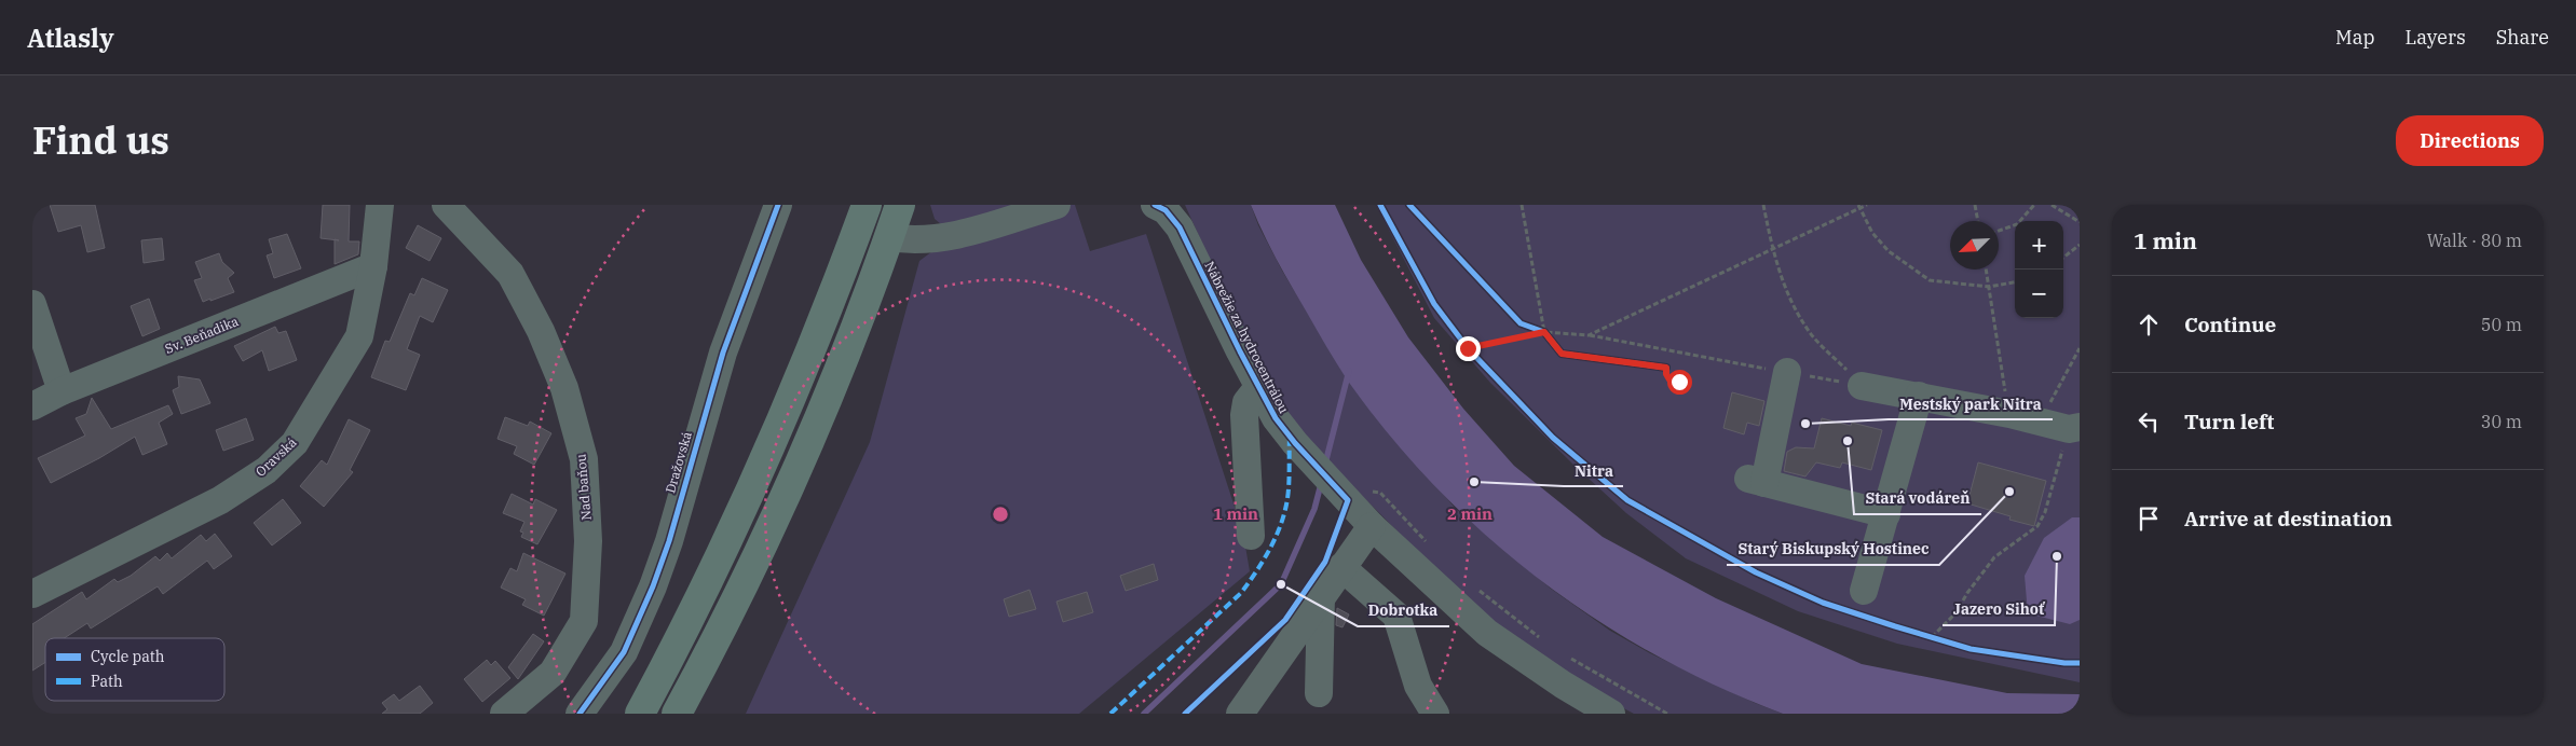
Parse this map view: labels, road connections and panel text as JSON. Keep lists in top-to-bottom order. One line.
{"streets":{"street":["Sv. Beňadika","Nábrežie za hydrocentrálou","Oravská","Dražovská","Nad baňou"]},"crossings":[["Sv. Beňadika","Oravská"]],"places":["Mestský park Nitra","Stará vodáreň","Nitra","Starý Biskupský Hostinec","Jazero Sihoť","Dobrotka"],"legend":["Cycle path","Path"],"north":"bottom left","page":{"header":"Atlasly","nav":["Map","Layers","Share"],"title":"Find us","buttons":"Directions","heading":["1 min","Walk · 80 m"],"map_buttons":["+","−"],"list":[["Continue","50 m"],["Turn left","30 m"],"Arrive at destination"]},"rings":["1 min","2 min"]}
